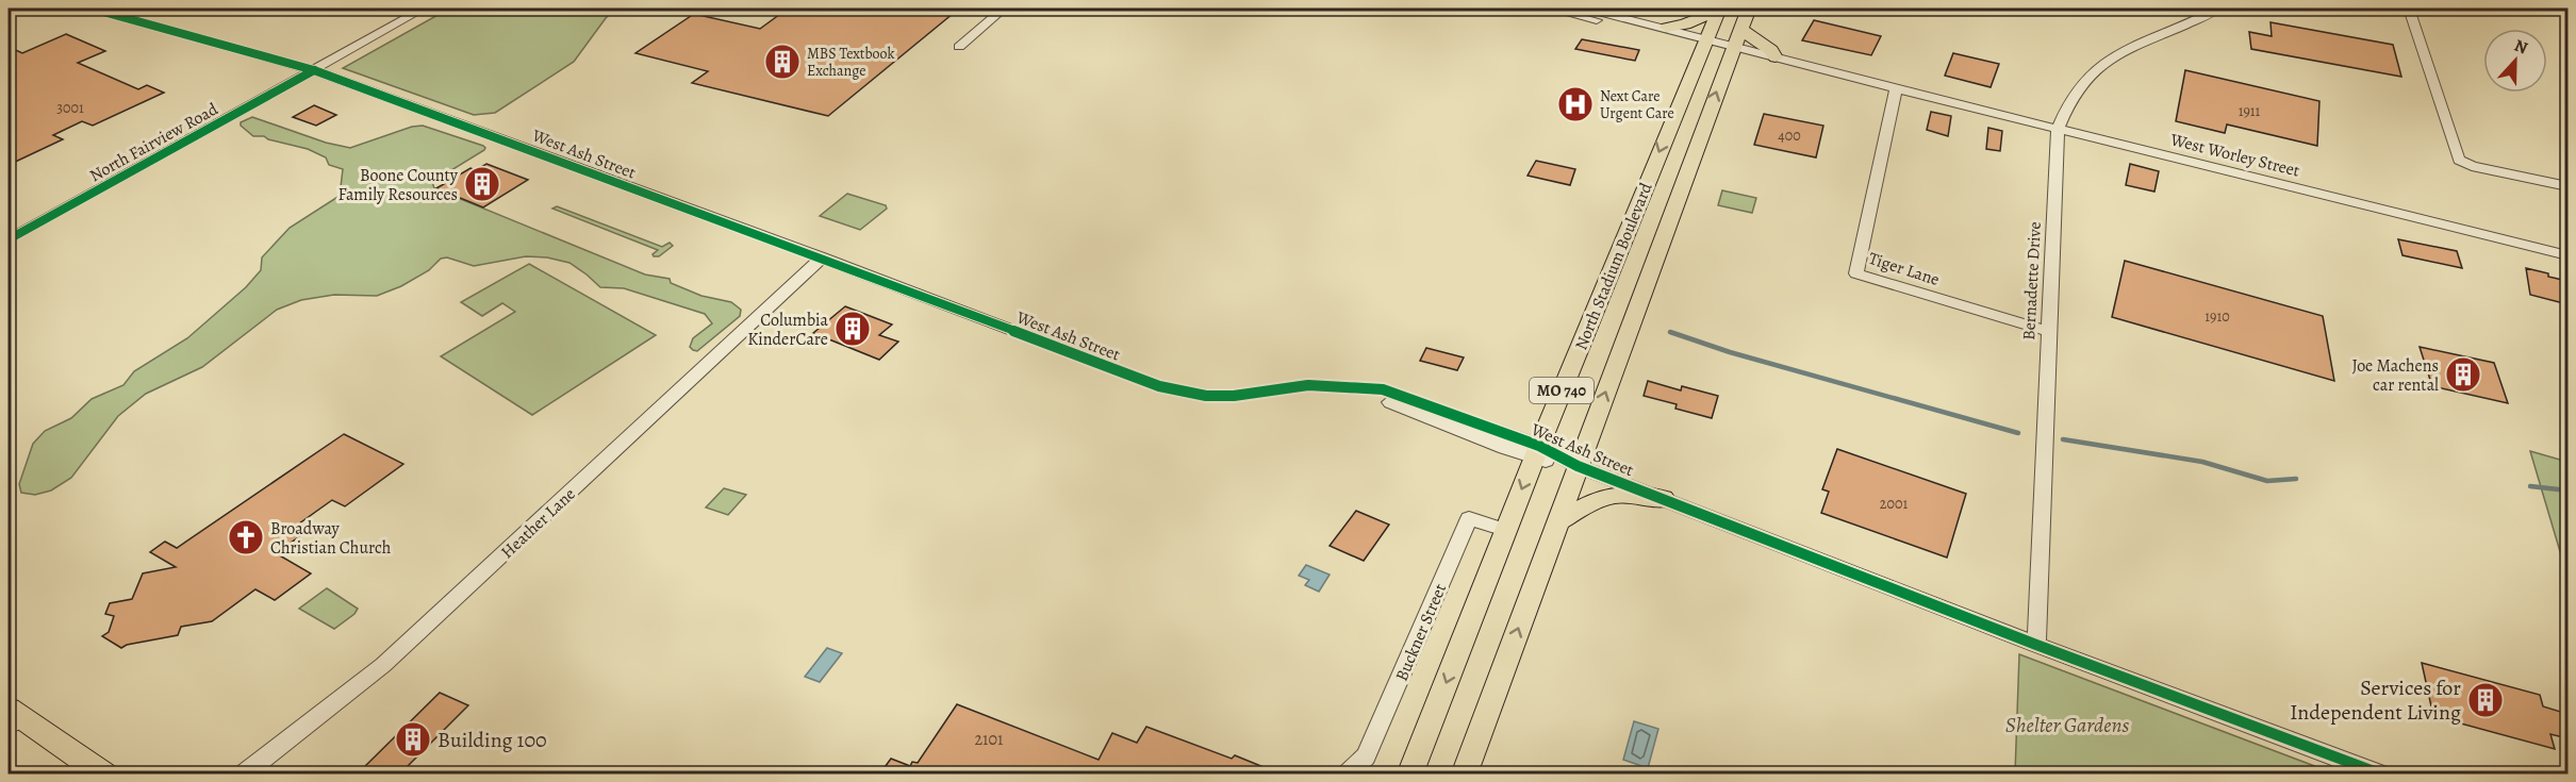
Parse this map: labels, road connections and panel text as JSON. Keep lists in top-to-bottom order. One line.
{"streets":{"main road":["North Stadium Boulevard","MO 740"],"street":["North Fairview Road","West Ash Street","West Worley Street","Tiger Lane","Bernadette Drive","Heather Lane","Buckner Street"]},"crossings":[["North Fairview Road","West Ash Street"],["West Ash Street","North Stadium Boulevard"],["West Ash Street","Bernadette Drive"],["West Ash Street","Heather Lane"],["West Worley Street","North Stadium Boulevard"],["West Worley Street","Tiger Lane"],["West Worley Street","Bernadette Drive"],["North Stadium Boulevard","Buckner Street"],["Tiger Lane","Bernadette Drive"]],"parks":["Shelter Gardens"],"places":{"building":["MBS Textbook Exchange","Boone County Family Resources","Columbia KinderCare","Joe Machens car rental","Services for Independent Living","Building 100"],"hospital":["Next Care Urgent Care"],"church":["Broadway Christian Church"]},"house_numbers":["3001","1911","400","1910","2001","2101"],"north":"top"}
